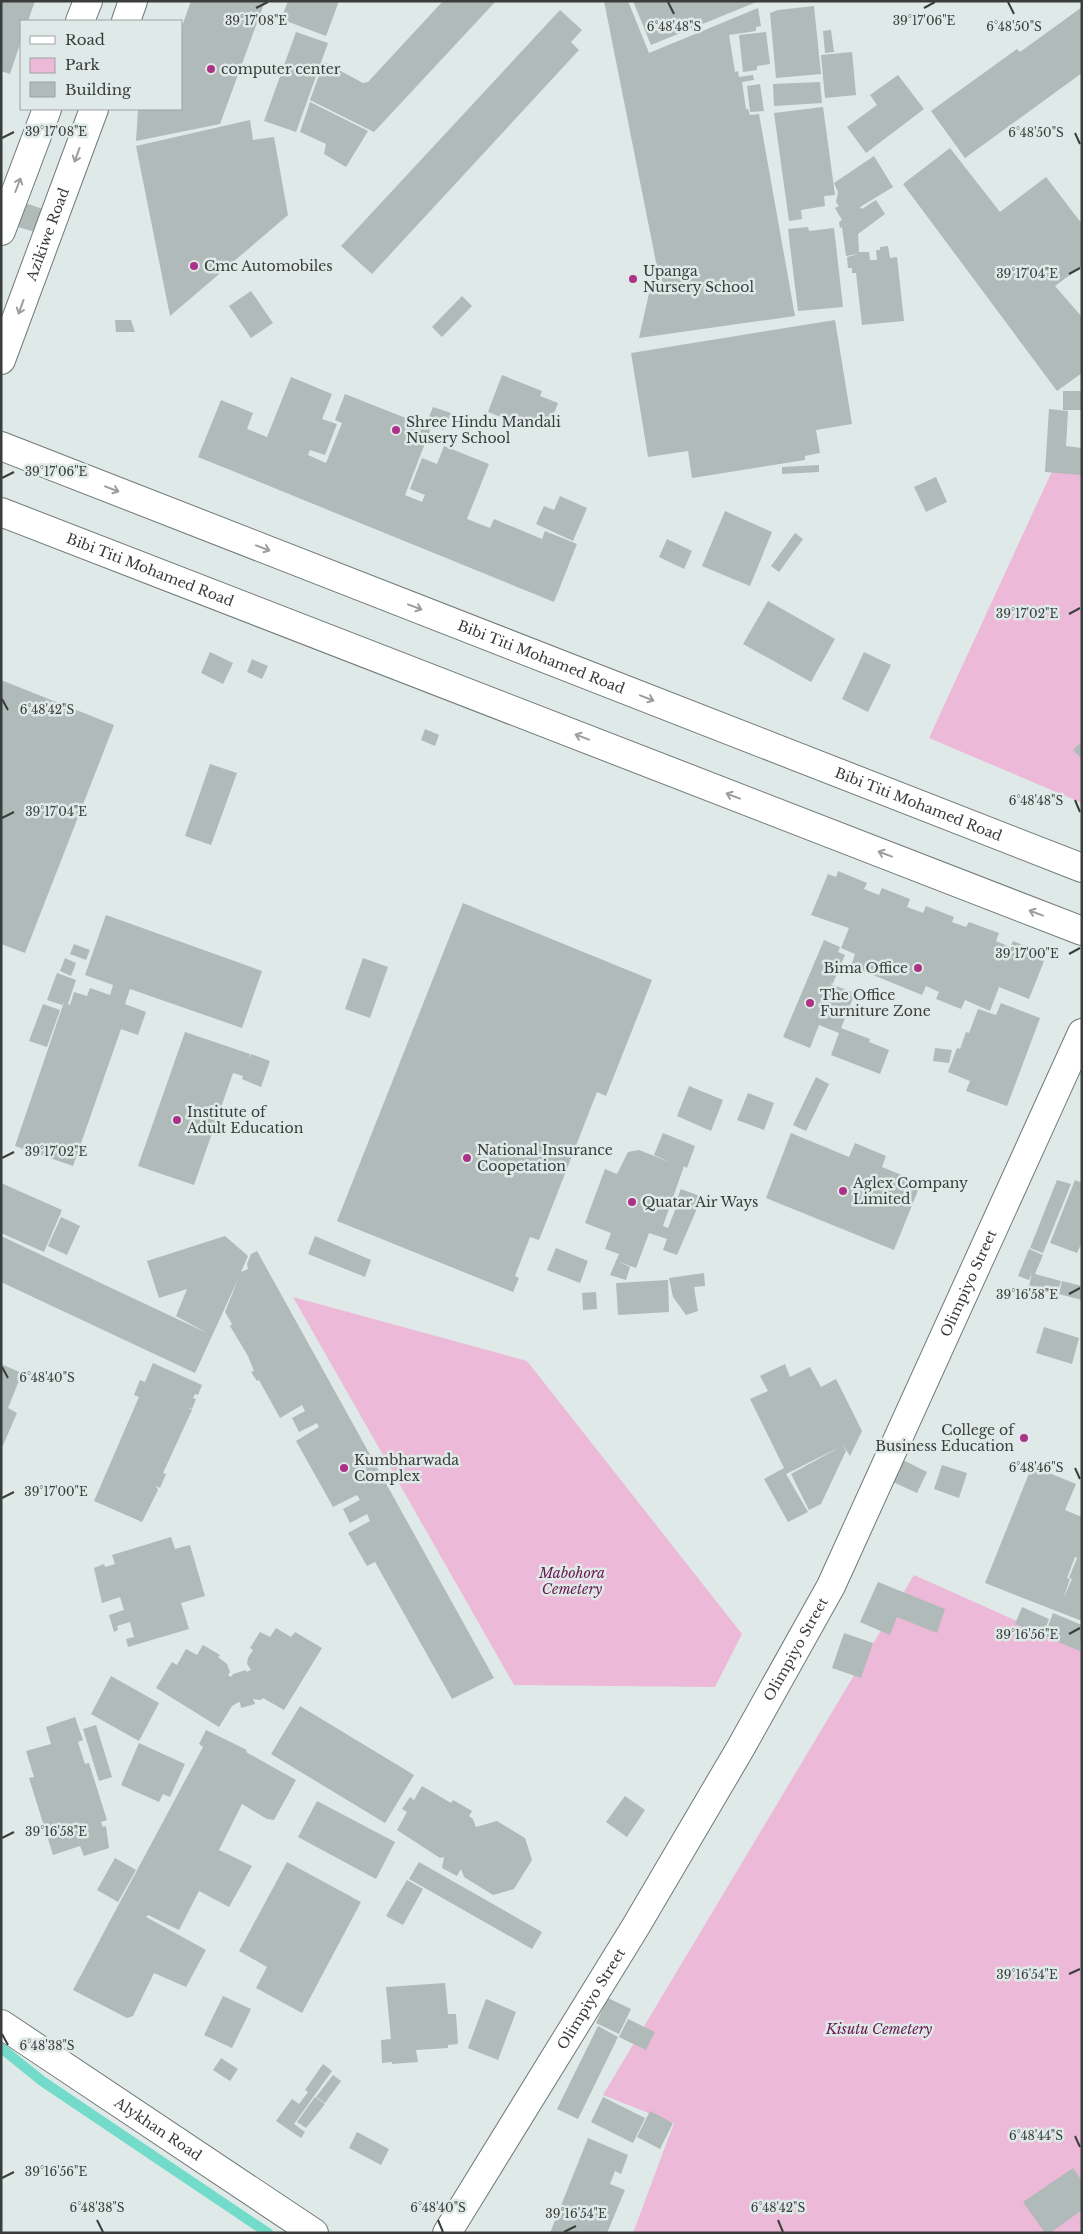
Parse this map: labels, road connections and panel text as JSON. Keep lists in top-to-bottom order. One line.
{"streets":{"main road":["Azikiwe Road","Bibi Titi Mohamed Road","Olimpiyo Street","Alykhan Road"]},"parks":["Mabohora Cemetery","Kisutu Cemetery"],"places":["computer center","Cmc Automobiles","Upanga Nursery School","Shree Hindu Mandali Nusery School","Bima Office","The Office Furniture Zone","Institute of Adult Education","National Insurance Coopetation","Aglex Company Limited","Quatar Air Ways","College of Business Education","Kumbharwada Complex"],"legend":["Road","Park","Building"],"coordinates":["39°17'08\"E","39°17'06\"E","6°48'48\"S","6°48'50\"S","39°17'04\"E","39°17'02\"E","6°48'42\"S","39°17'00\"E","39°16'58\"E","6°48'40\"S","6°48'46\"S","39°16'56\"E","39°16'54\"E","6°48'38\"S","6°48'44\"S"]}
